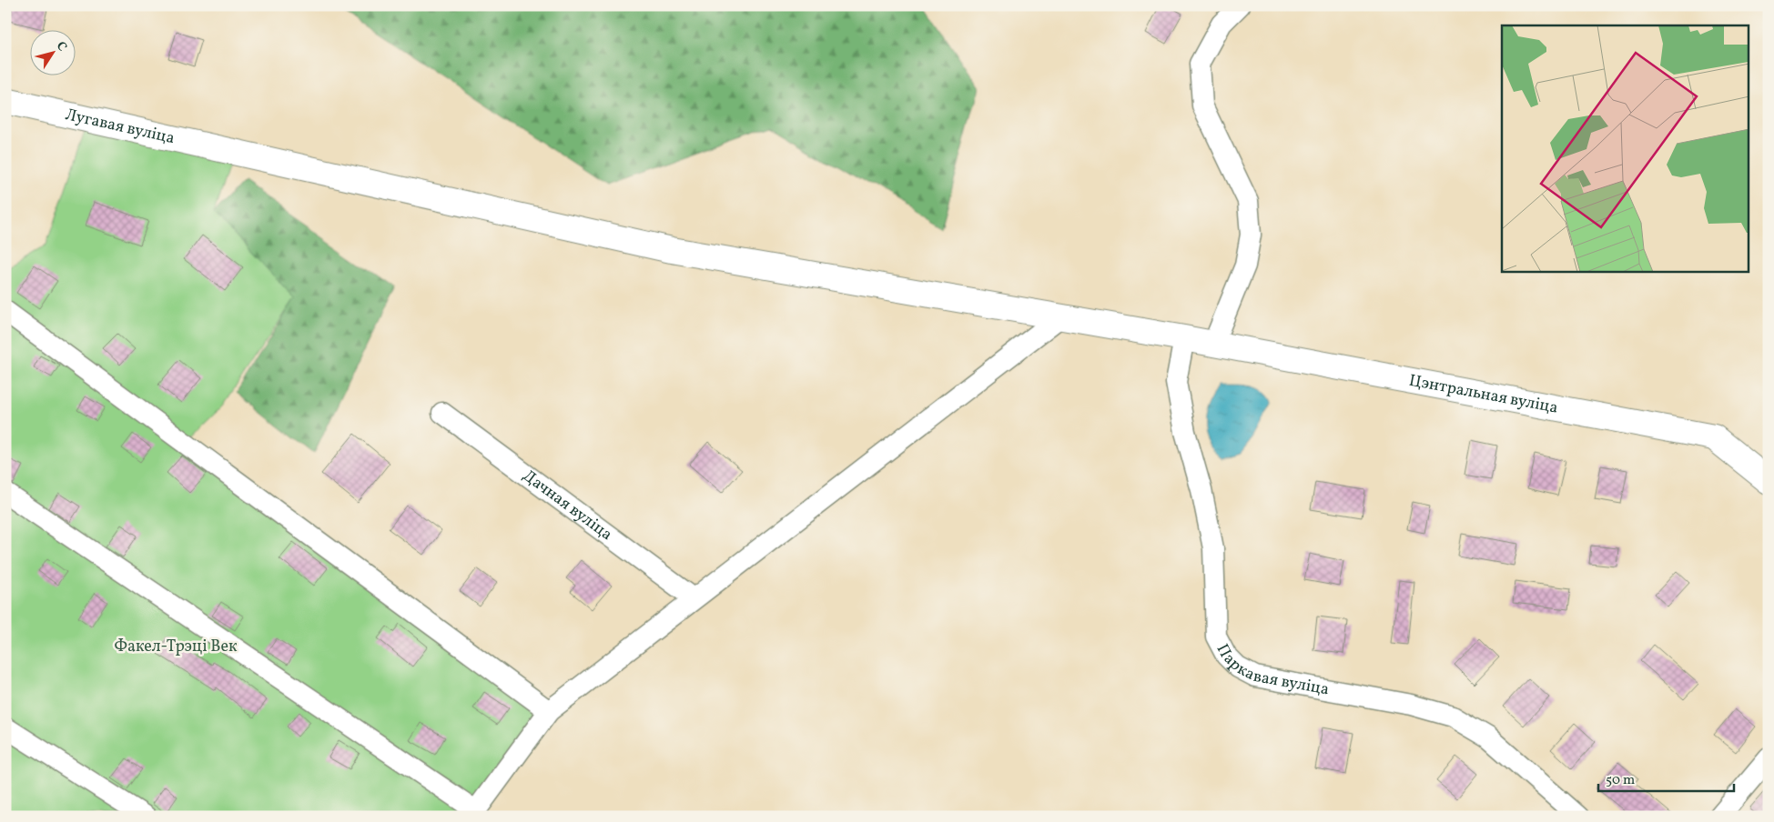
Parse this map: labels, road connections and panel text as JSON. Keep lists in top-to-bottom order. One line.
{"streets":{"street":["Лугавая вуліца","Цэнтральная вуліца","Дачная вуліца","Паркавая вуліца"]},"crossings":[["Лугавая вуліца","Цэнтральная вуліца"],["Цэнтральная вуліца","Паркавая вуліца"]],"parks":["Факел-Трэці Век"],"scale_bar":"50 m","north":"top right"}
